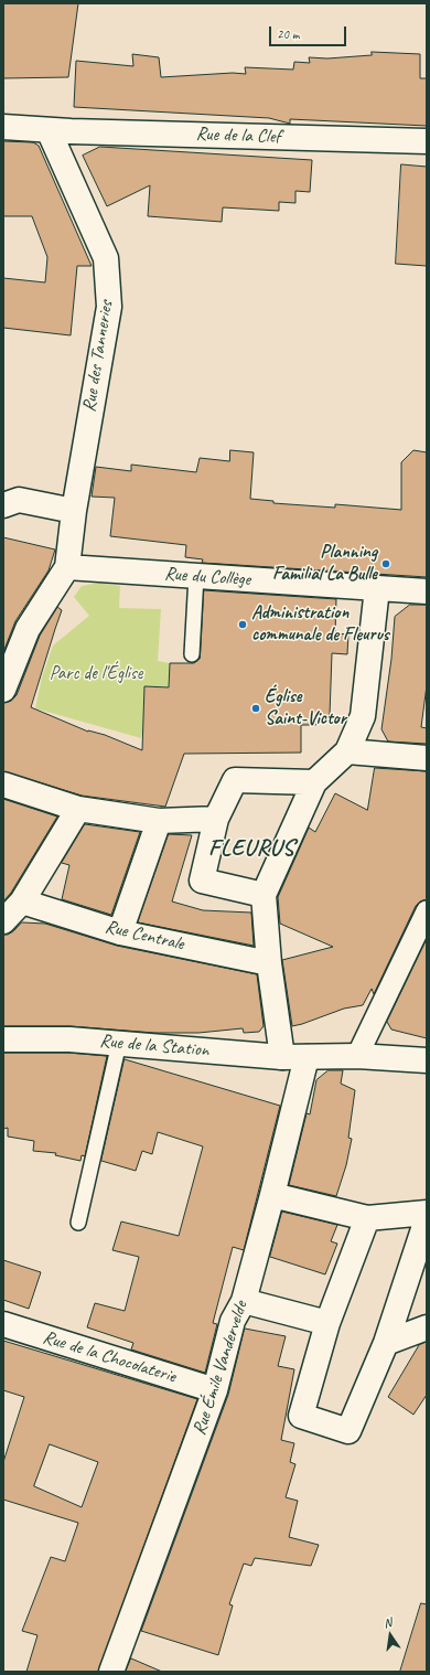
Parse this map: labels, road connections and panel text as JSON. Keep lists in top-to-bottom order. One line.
{"streets":{"street":["Rue de la Clef","Rue des Tanneries","Rue du Collège","Rue Centrale","Rue de la Station","Rue de la Chocolaterie","Rue Émile Vandervelde"]},"crossings":[["Rue de la Clef","Rue des Tanneries"],["Rue des Tanneries","Rue du Collège"],["Rue de la Station","Rue Émile Vandervelde"],["Rue de la Chocolaterie","Rue Émile Vandervelde"]],"districts":["FLEURUS"],"parks":["Parc de l'Église"],"places":["Planning Familial La Bulle","Administration communale de Fleurus","Église Saint-Victor"],"scale_bar":"20 m","north":"top"}
